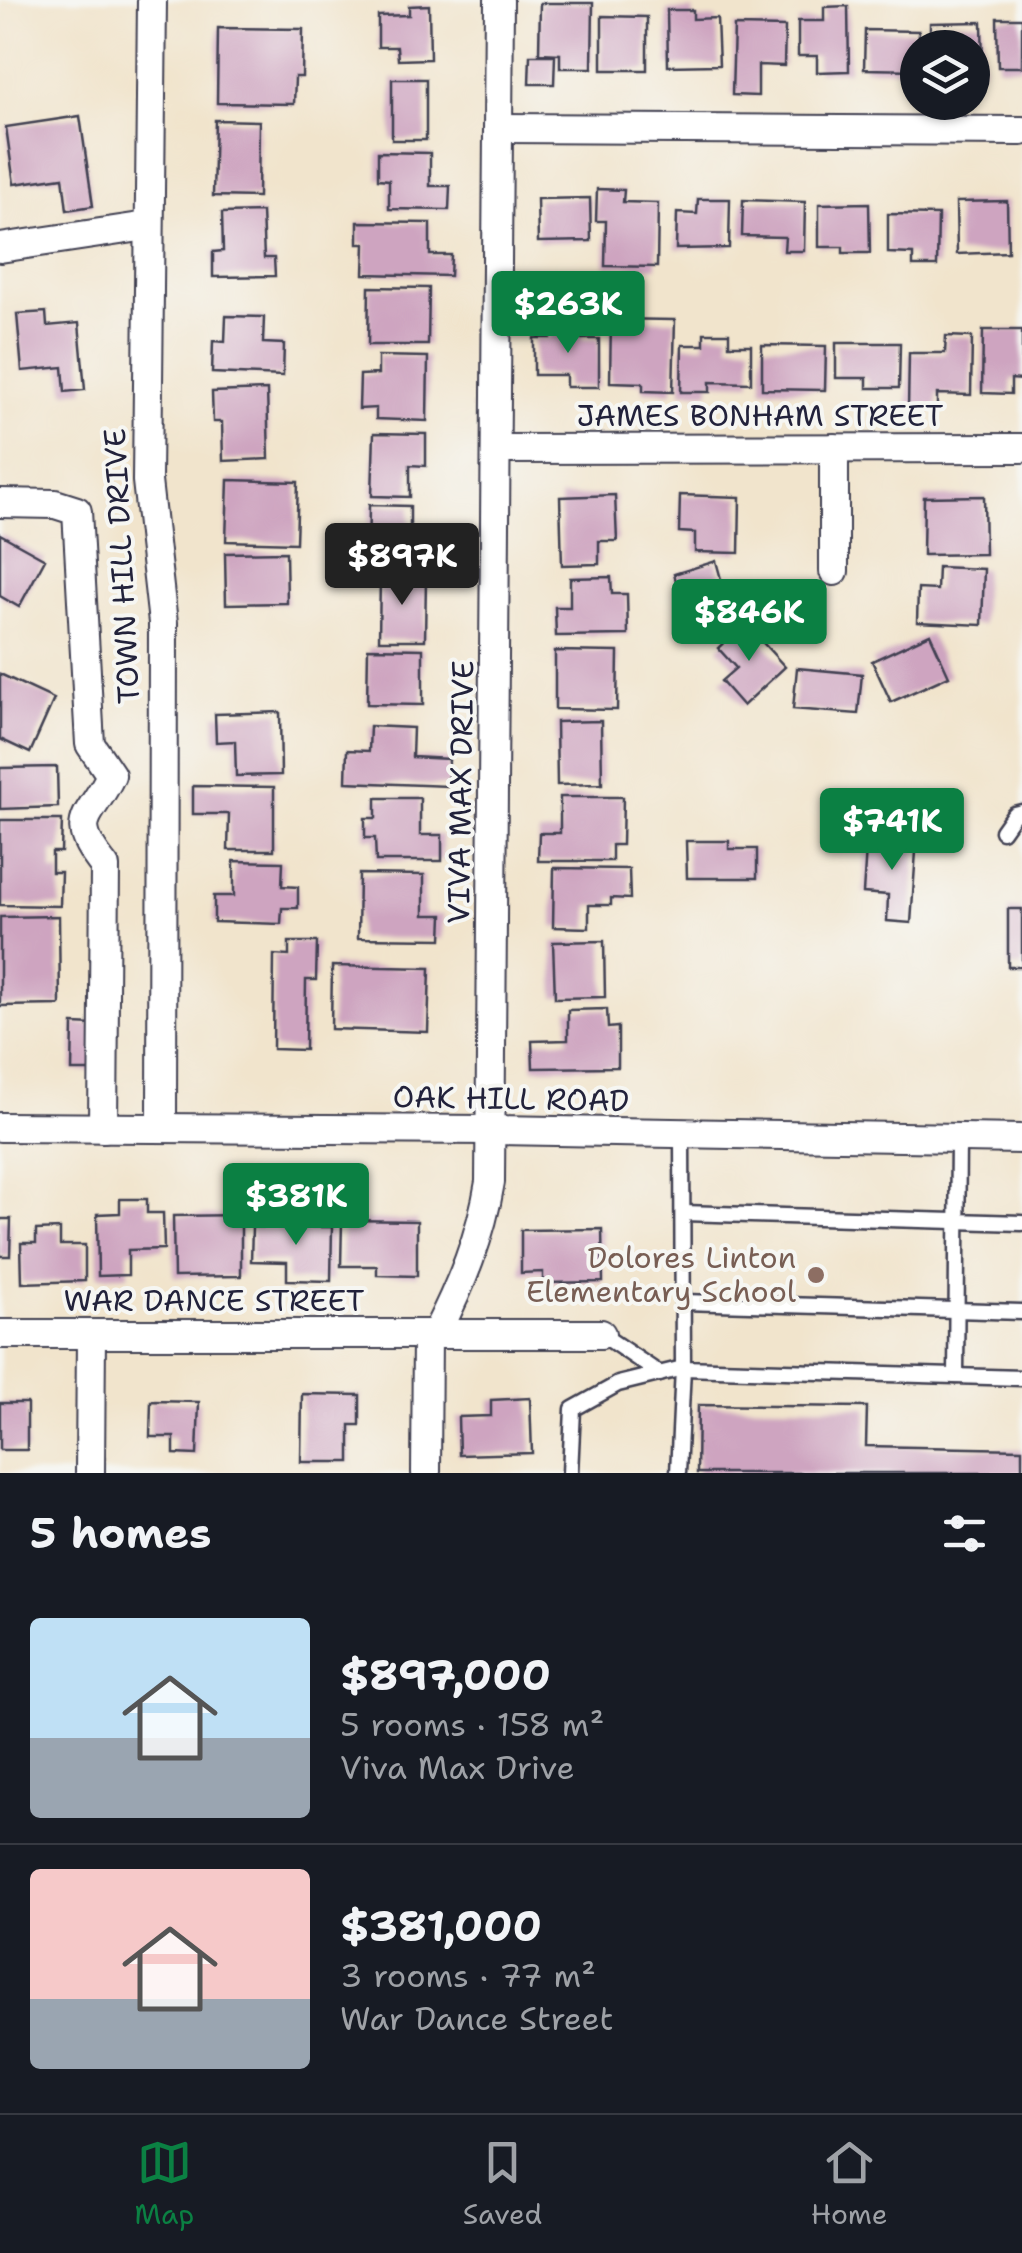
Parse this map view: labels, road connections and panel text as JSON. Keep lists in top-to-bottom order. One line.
{"streets":{"street":["JAMES BONHAM STREET","TOWN HILL DRIVE","VIVA MAX DRIVE","OAK HILL ROAD","WAR DANCE STREET"]},"crossings":[["JAMES BONHAM STREET","VIVA MAX DRIVE"],["TOWN HILL DRIVE","OAK HILL ROAD"],["VIVA MAX DRIVE","OAK HILL ROAD"],["VIVA MAX DRIVE","WAR DANCE STREET"]],"places":["Dolores Linton Elementary School"],"page":{"price":["$263K","$897K","$846K","$741K","$381K"],"heading":"5 homes","list":[{"name":"$897,000","note":"5 rooms · 158 m² · Viva Max Drive"},{"name":"$381,000","note":"3 rooms · 77 m² · War Dance Street"}],"tabs":["Map","Saved","Home"]}}
